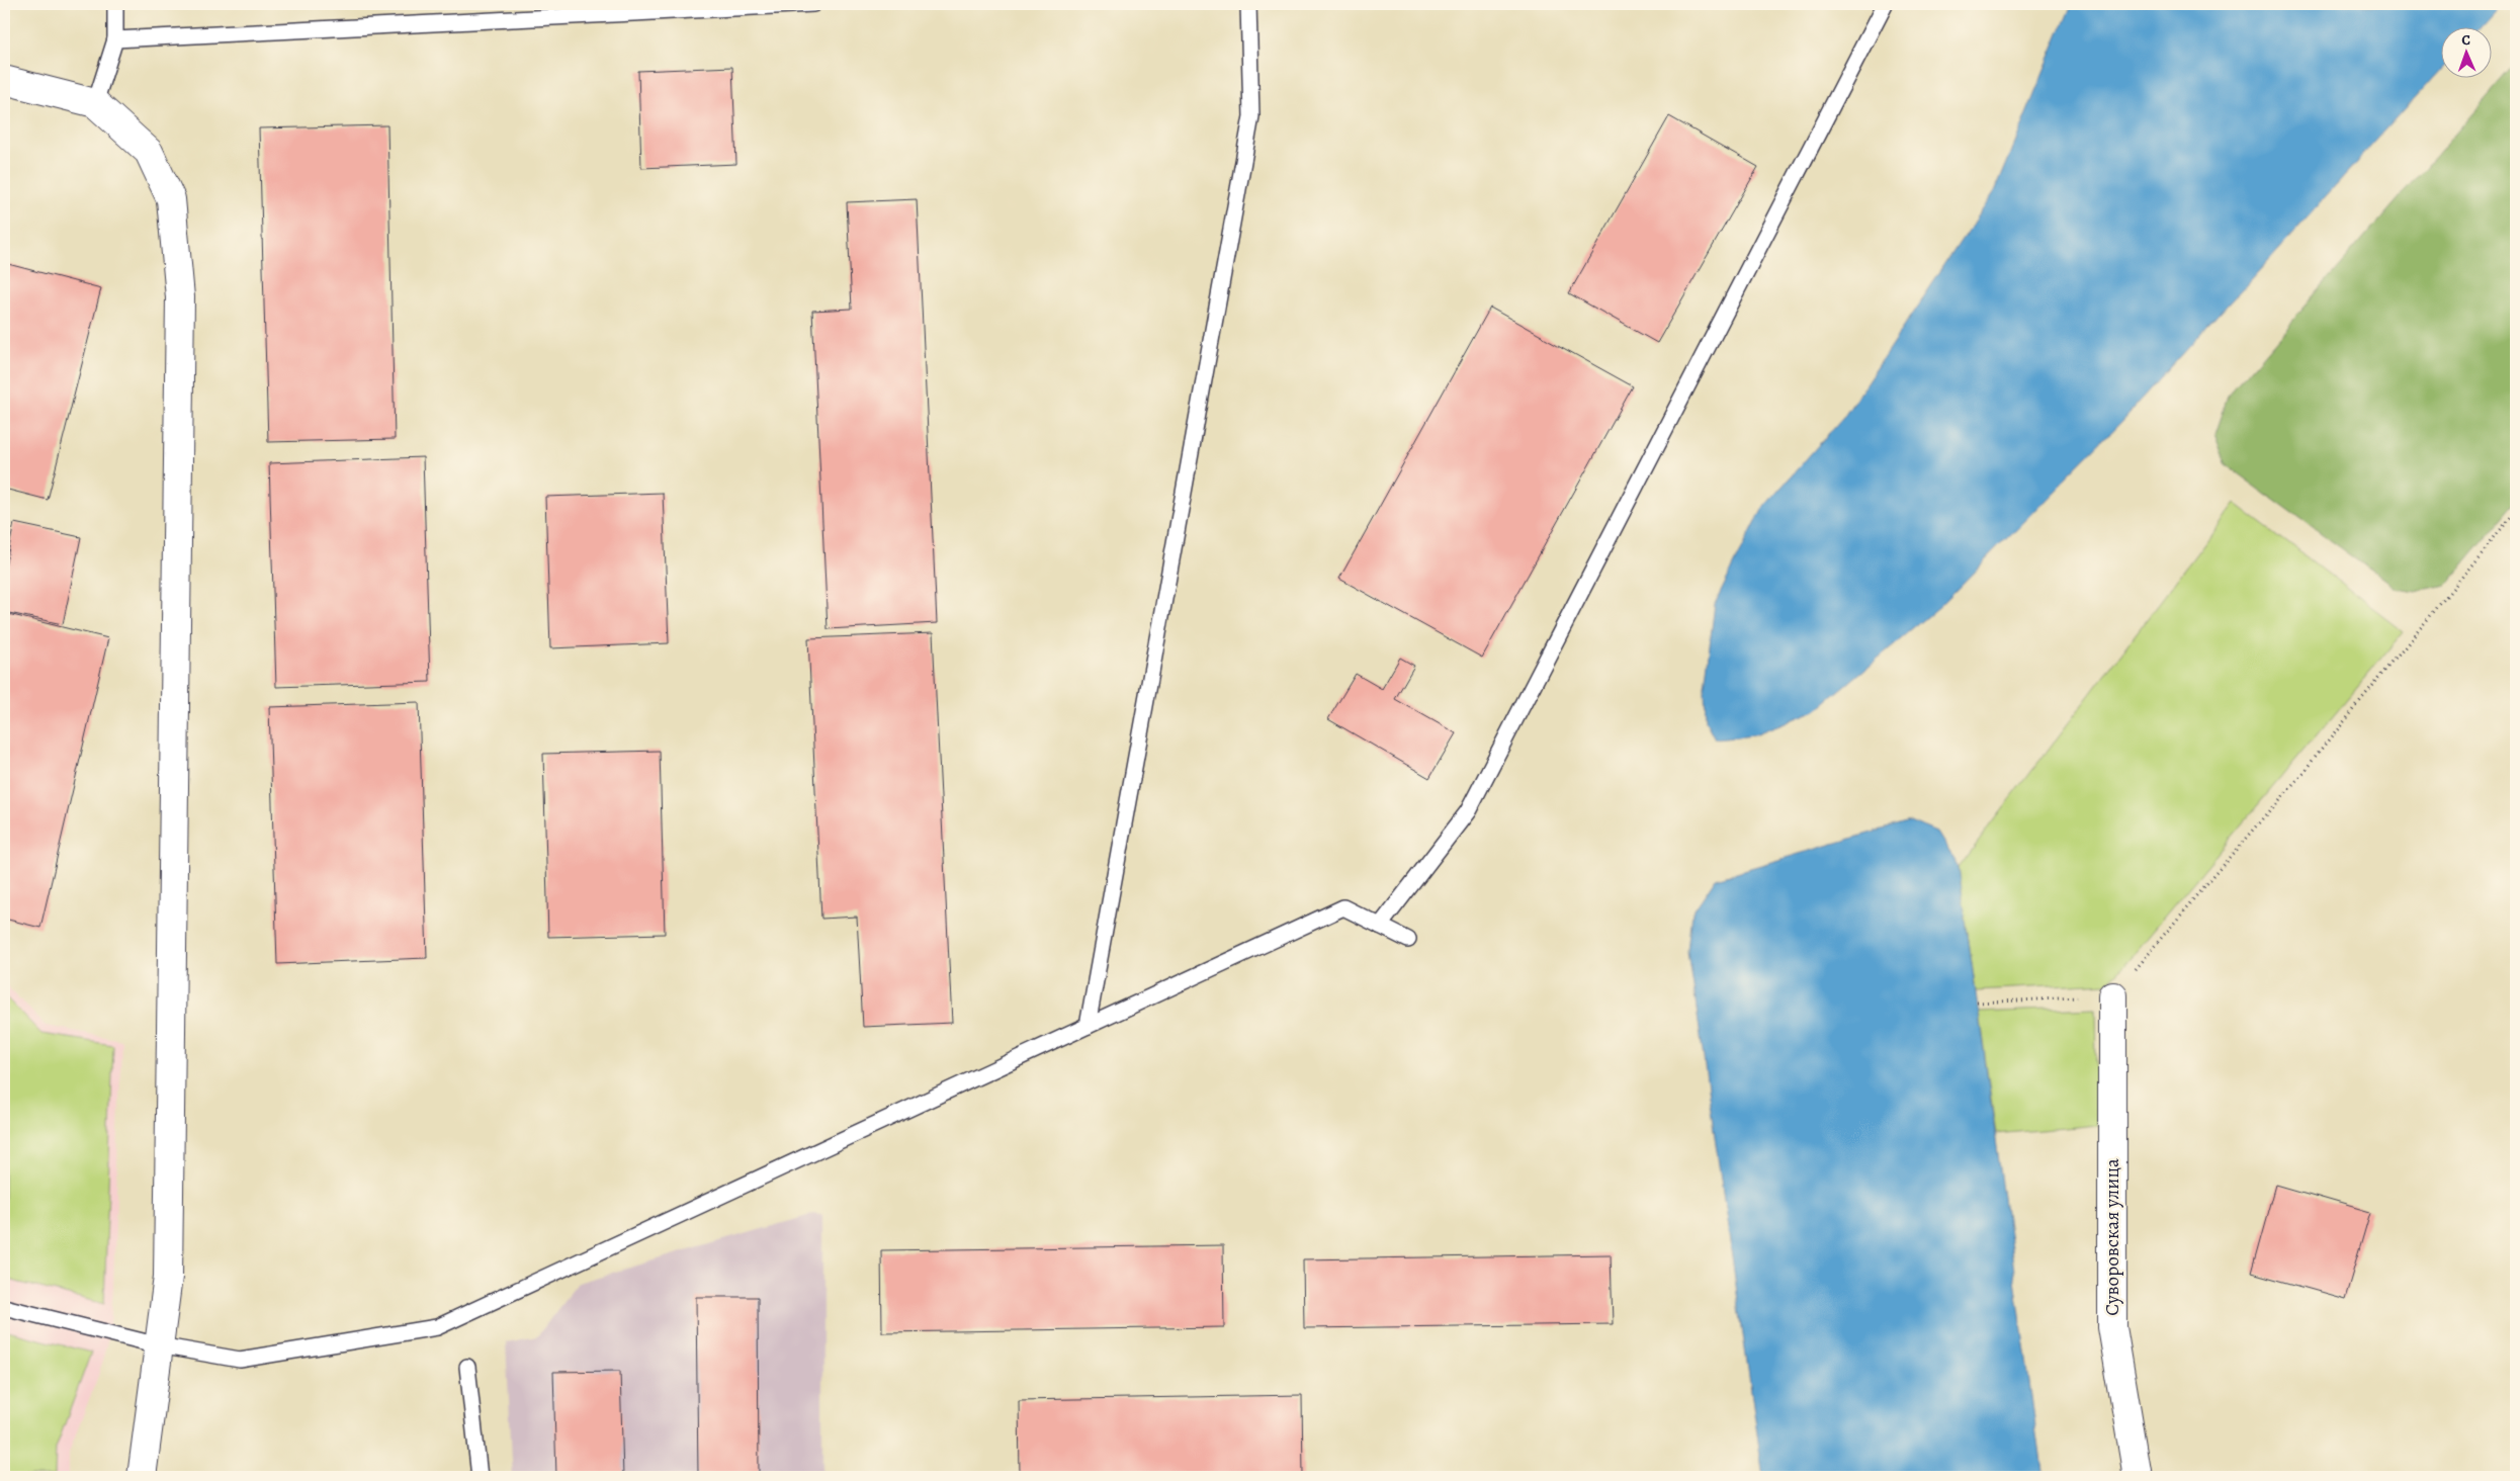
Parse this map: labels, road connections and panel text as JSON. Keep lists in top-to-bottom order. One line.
{"streets":{"street":["Суворовская улица"]},"north":"top"}
